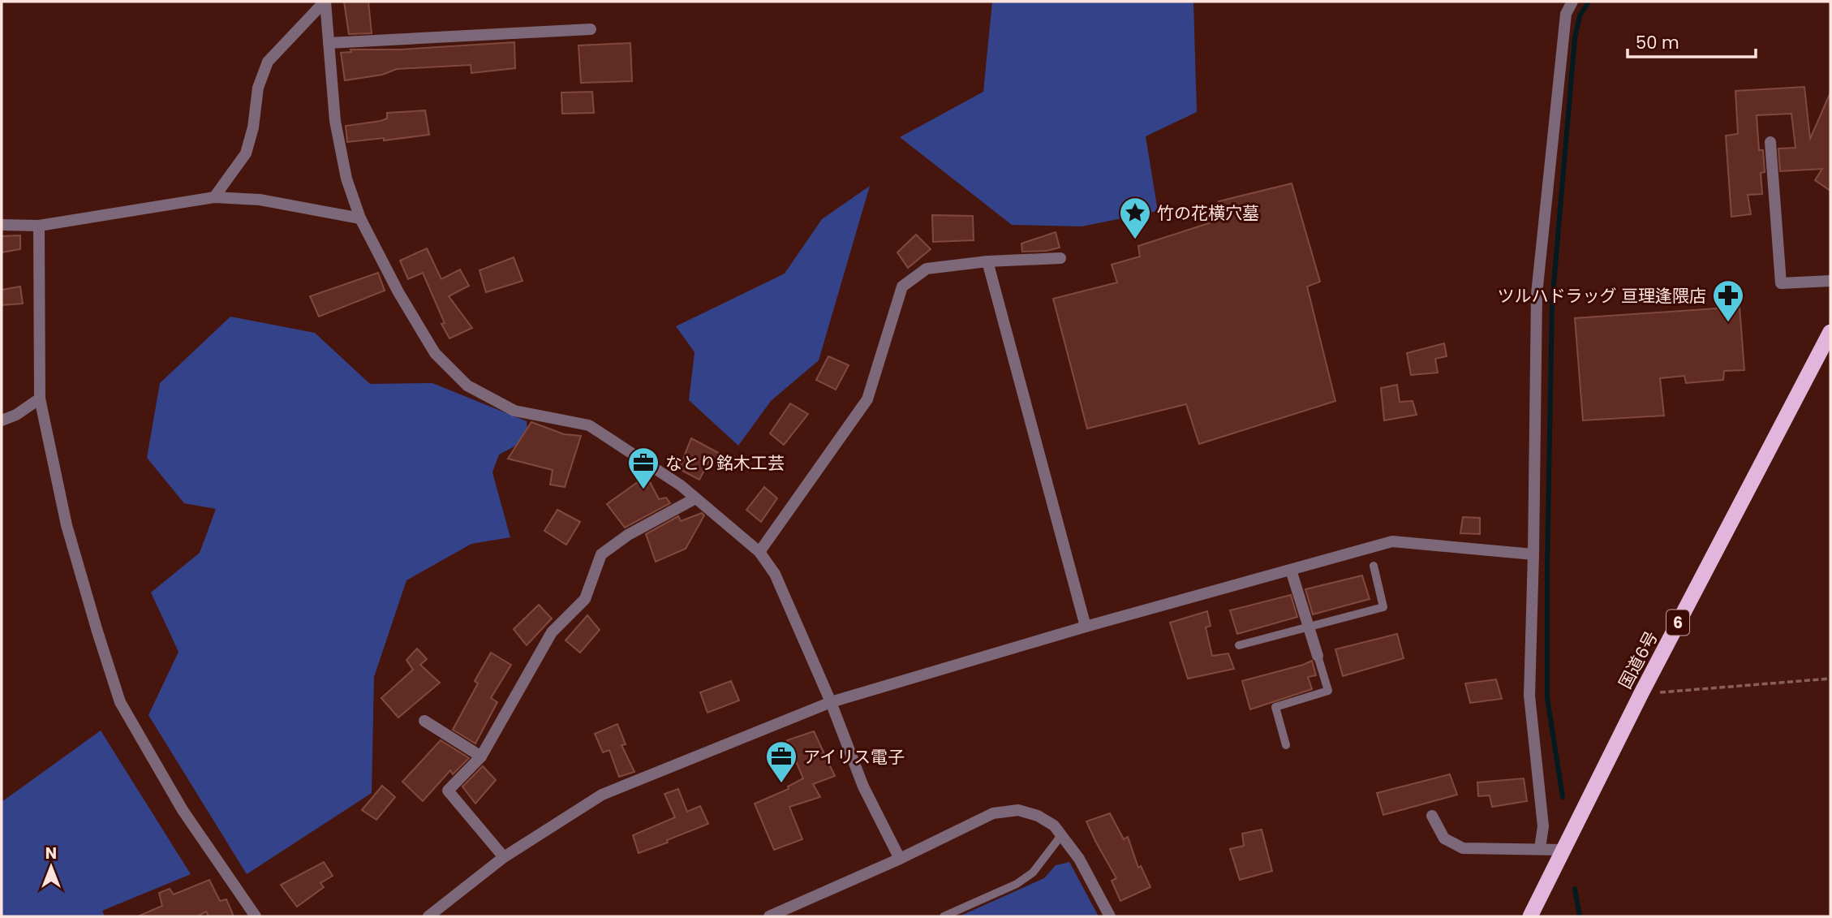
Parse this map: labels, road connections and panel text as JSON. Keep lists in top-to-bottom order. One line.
{"streets":{"highway":["6","国道6号"]},"places":{"place":["竹の花横穴墓"],"pharmacy":["ツルハドラッグ 亘理逢隈店"],"office":["なとり銘木工芸","アイリス電子"]},"scale_bar":"50 m","north":"top"}
